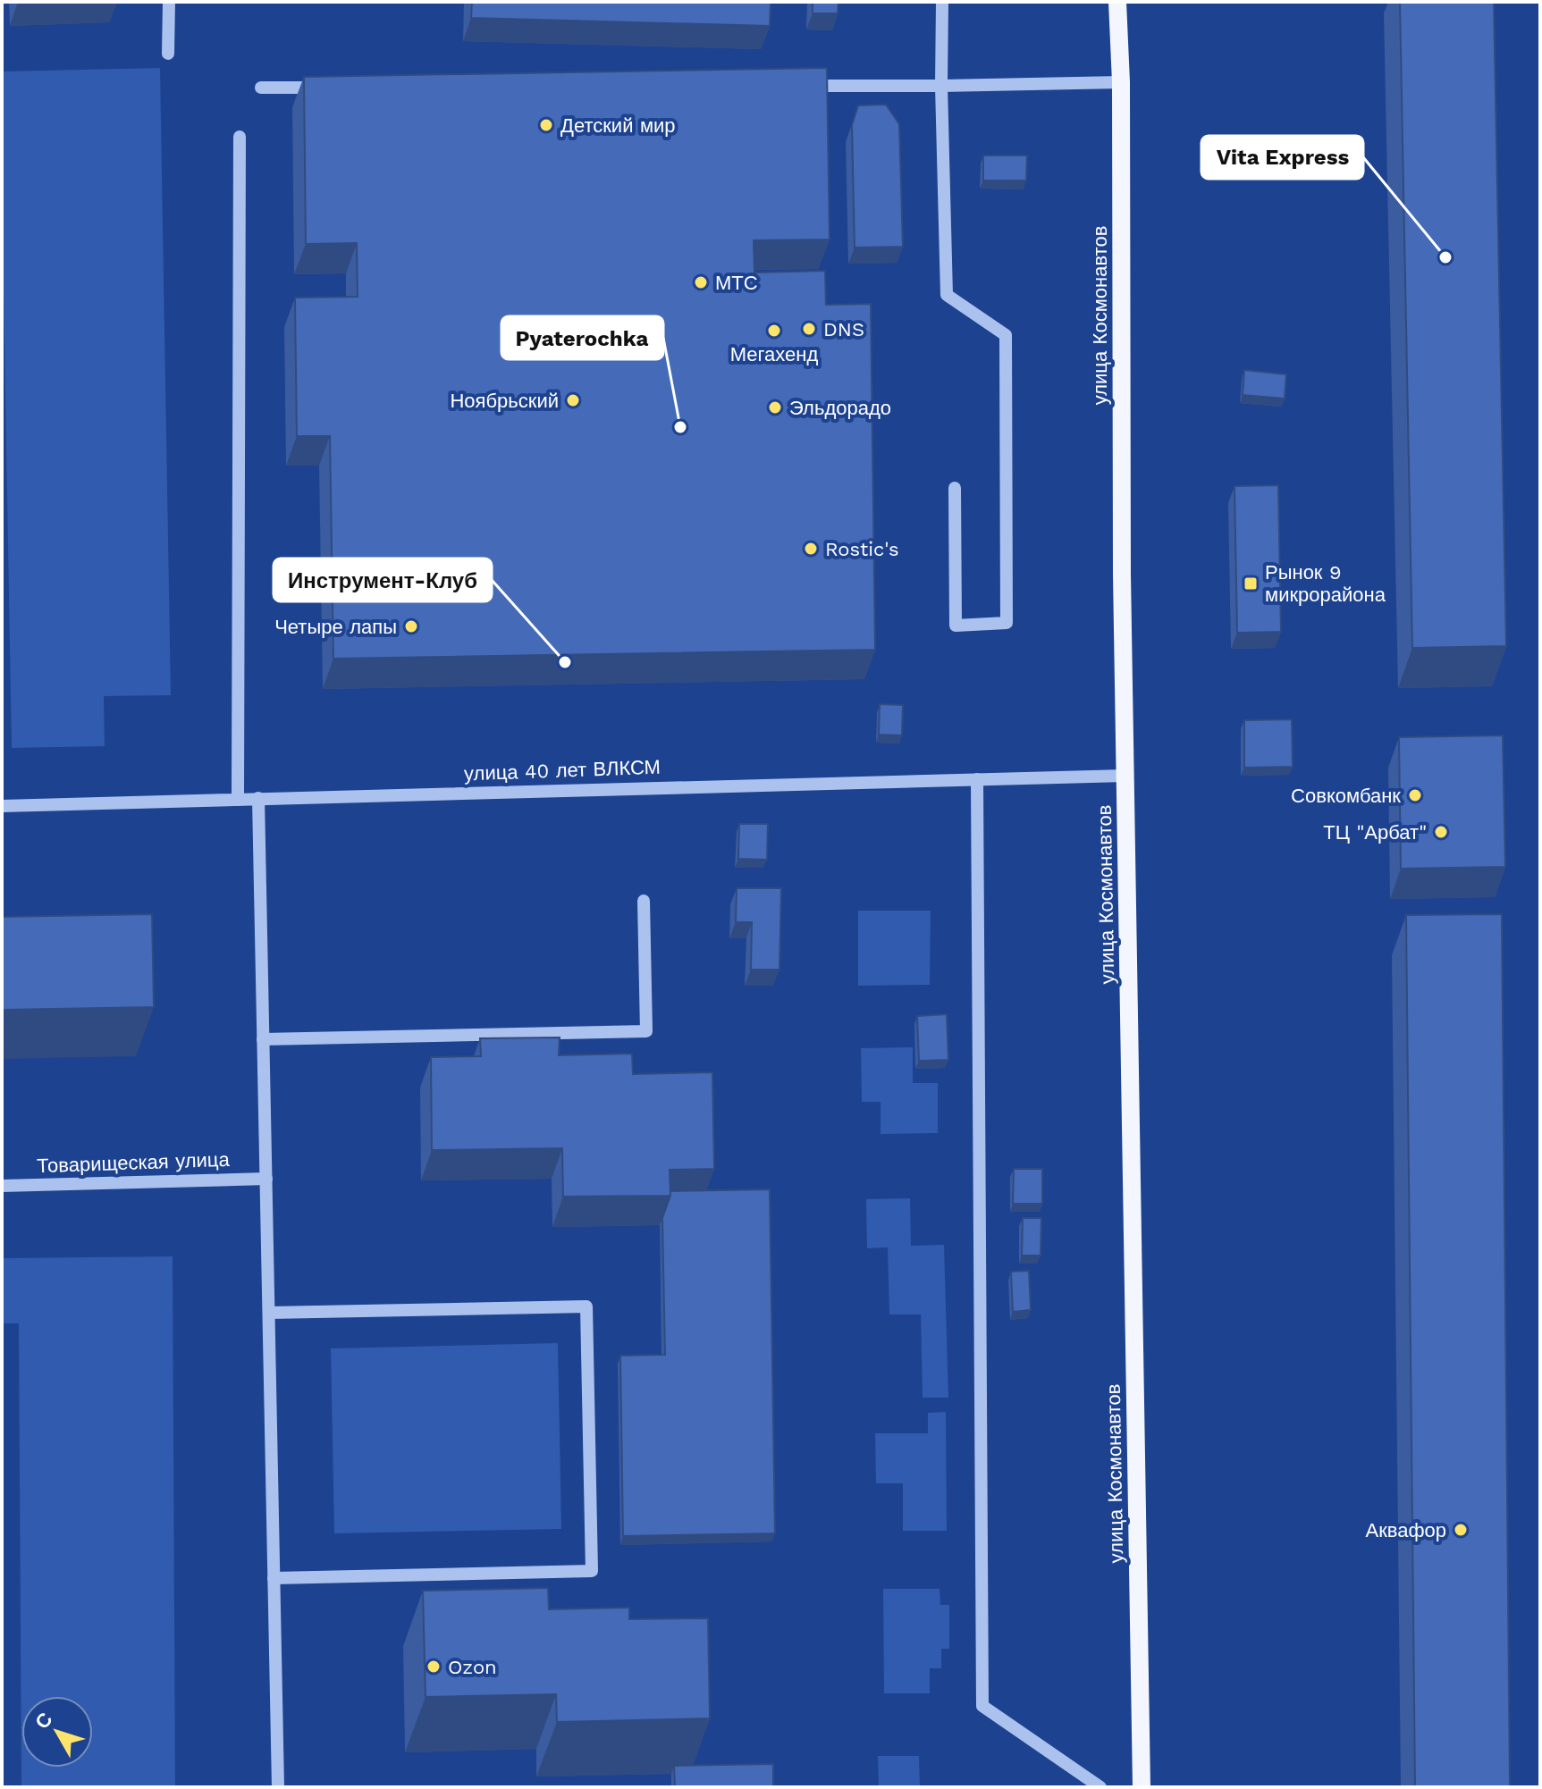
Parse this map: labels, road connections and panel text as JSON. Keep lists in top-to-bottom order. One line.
{"streets":{"main road":["улица Космонавтов"],"street":["улица 40 лет ВЛКСМ","Товарищеская улица"]},"crossings":[["улица Космонавтов","улица 40 лет ВЛКСМ"]],"places":{"other":["Детский мир","Vita Express","МТС","DNS","Мегахенд","Ноябрьский","Эльдорадо","Pyaterochka","Rostic's","Четыре лапы","Инструмент-Клуб","Совкомбанк","ТЦ \"Арбат\"","Аквафор","Ozon"],"transit":["Рынок 9 микрорайона"]},"north":"top left"}
